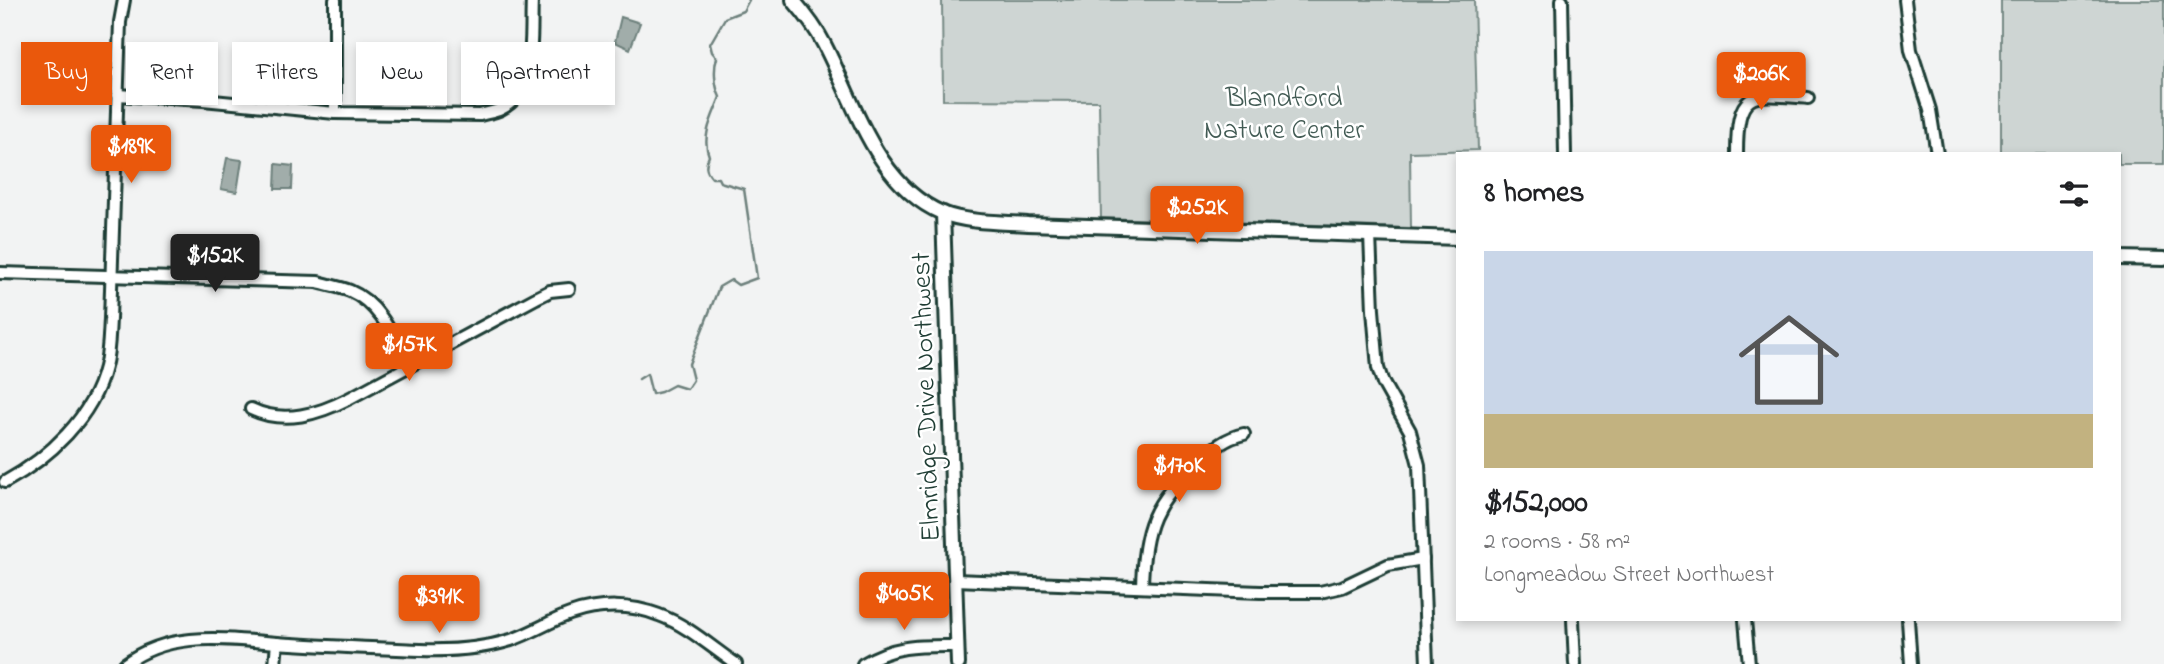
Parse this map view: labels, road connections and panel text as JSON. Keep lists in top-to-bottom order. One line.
{"streets":{"street":["Elmridge Drive Northwest"]},"parks":["Blandford Nature Center"],"page":{"chip":["Buy","Rent","Filters","New","Apartment"],"price":["$206K","$189K","$252K","$152K","$157K","$170K","$405K","$391K"],"heading":"8 homes","list":[{"name":"$152,000","note":"2 rooms · 58 m² · Longmeadow Street Northwest"}]}}
